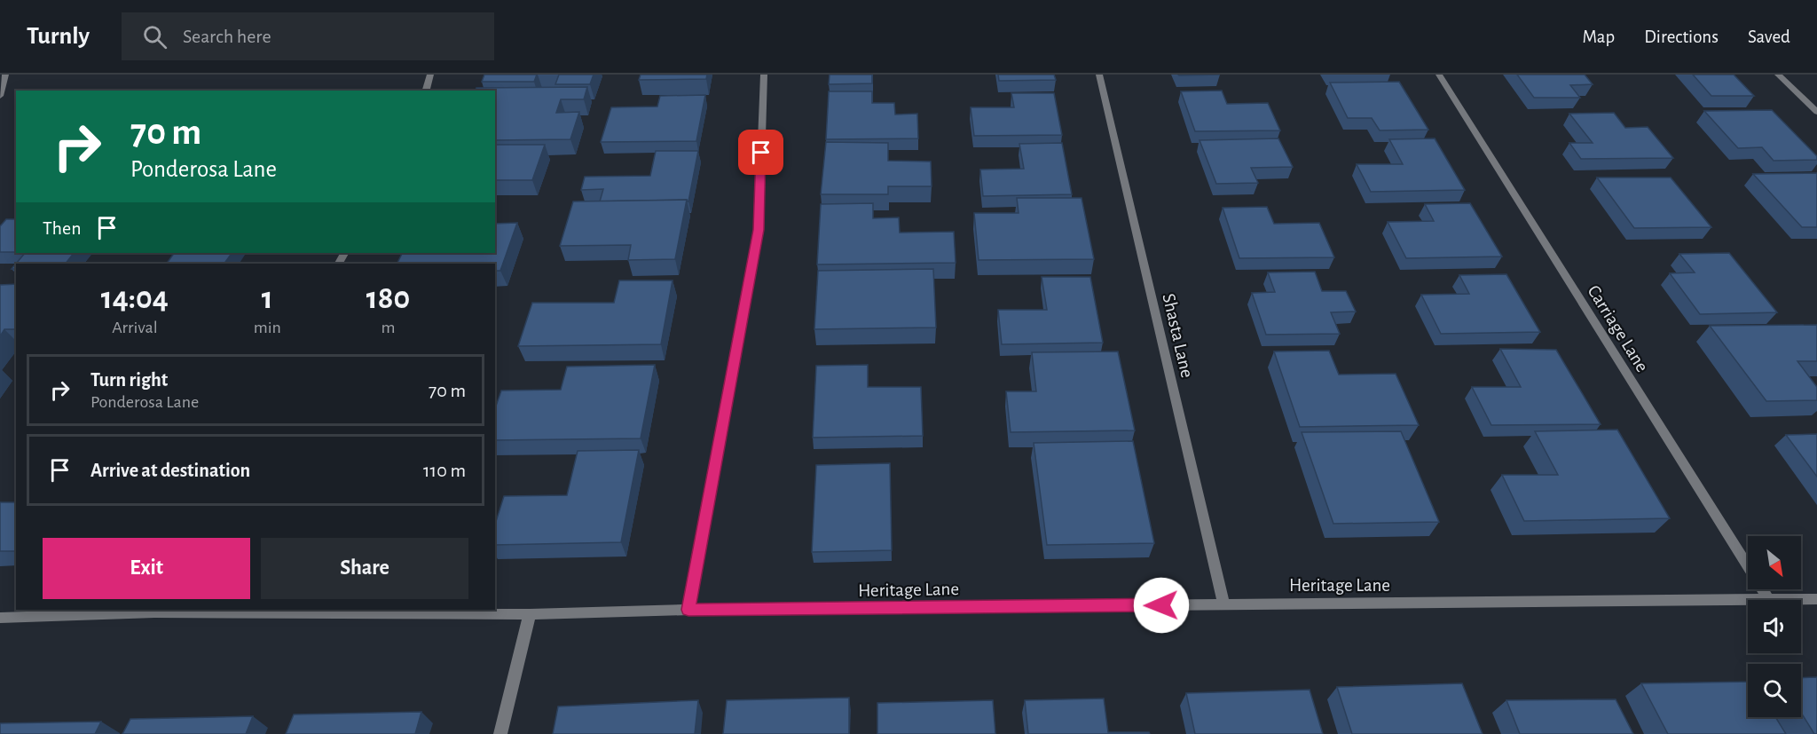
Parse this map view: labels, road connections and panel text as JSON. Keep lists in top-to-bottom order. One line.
{"streets":{"street":["Carriage Lane","Shasta Lane","Heritage Lane"]},"crossings":[["Carriage Lane","Heritage Lane"],["Shasta Lane","Heritage Lane"]],"north":"bottom right","page":{"header":"Turnly","search":"Search here","nav":["Map","Directions","Saved"],"turn":["70 m","Ponderosa Lane"],"then":"Then","eta":["14:04","Arrival","1","min","180","m"],"list":[{"name":"Turn right","note":"Ponderosa Lane","value":"70 m"},{"name":"Arrive at destination","value":"110 m"}],"buttons":["Exit","Share"]}}
